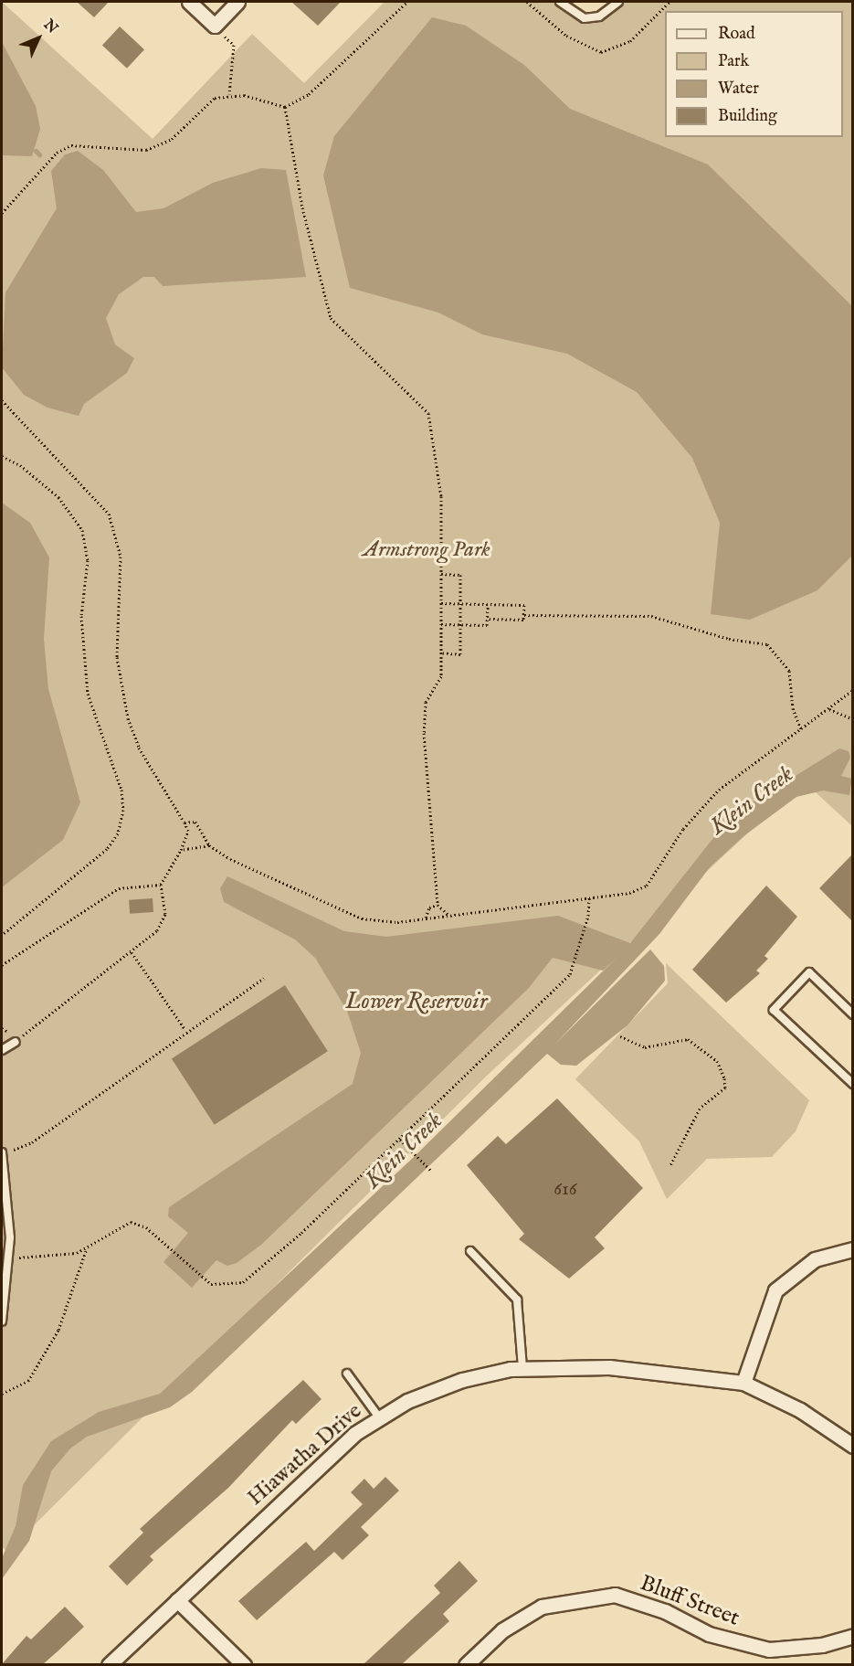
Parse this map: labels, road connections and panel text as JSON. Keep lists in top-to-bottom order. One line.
{"streets":{"street":["Hiawatha Drive","Bluff Street"]},"water":["Klein Creek","Lower Reservoir"],"parks":["Armstrong Park"],"house_numbers":["616"],"legend":["Road","Park","Water","Building"],"north":"top right"}
